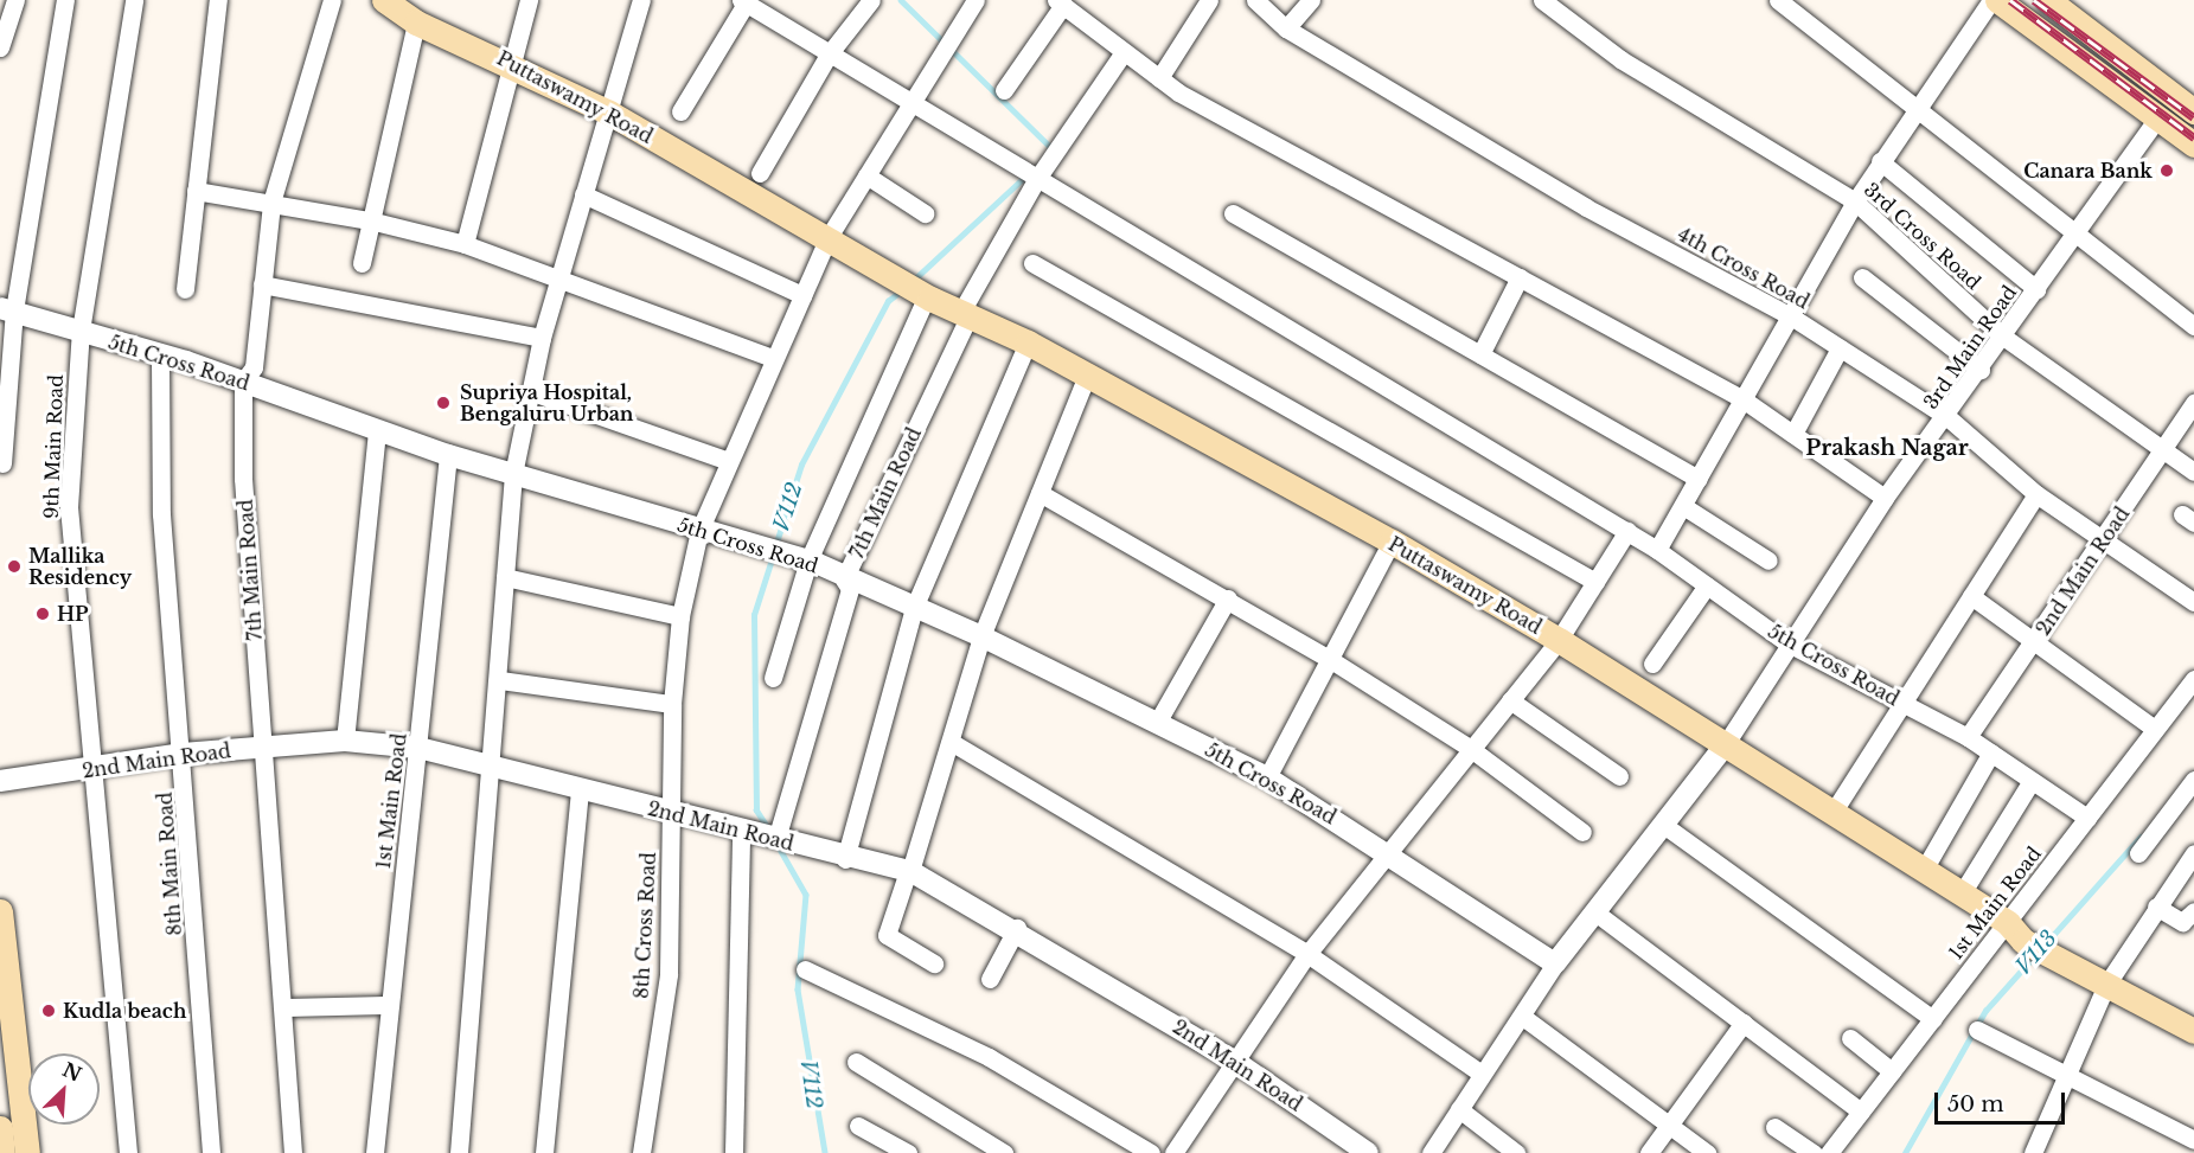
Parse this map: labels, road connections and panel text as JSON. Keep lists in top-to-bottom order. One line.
{"streets":{"main road":["Puttaswamy Road"],"street":["3rd Cross Road","4th Cross Road","3rd Main Road","5th Cross Road","9th Main Road","7th Main Road","2nd Main Road","1st Main Road","8th Main Road","8th Cross Road"]},"crossings":[["Puttaswamy Road","3rd Main Road"],["Puttaswamy Road","7th Main Road"],["Puttaswamy Road","1st Main Road"],["Puttaswamy Road","8th Cross Road"],["3rd Cross Road","3rd Main Road"],["3rd Cross Road","2nd Main Road"],["4th Cross Road","3rd Main Road"],["4th Cross Road","2nd Main Road"],["3rd Main Road","5th Cross Road"],["5th Cross Road","9th Main Road"],["5th Cross Road","7th Main Road"],["5th Cross Road","2nd Main Road"],["5th Cross Road","1st Main Road"],["5th Cross Road","8th Main Road"],["5th Cross Road","8th Cross Road"],["9th Main Road","2nd Main Road"],["7th Main Road","2nd Main Road"],["2nd Main Road","1st Main Road"],["2nd Main Road","8th Main Road"],["2nd Main Road","8th Cross Road"]],"districts":["Prakash Nagar"],"water":["V112","V113"],"places":["Canara Bank","Supriya Hospital, Bengaluru Urban","Mallika Residency","HP","Kudla beach"],"scale_bar":"50 m","north":"top right"}
